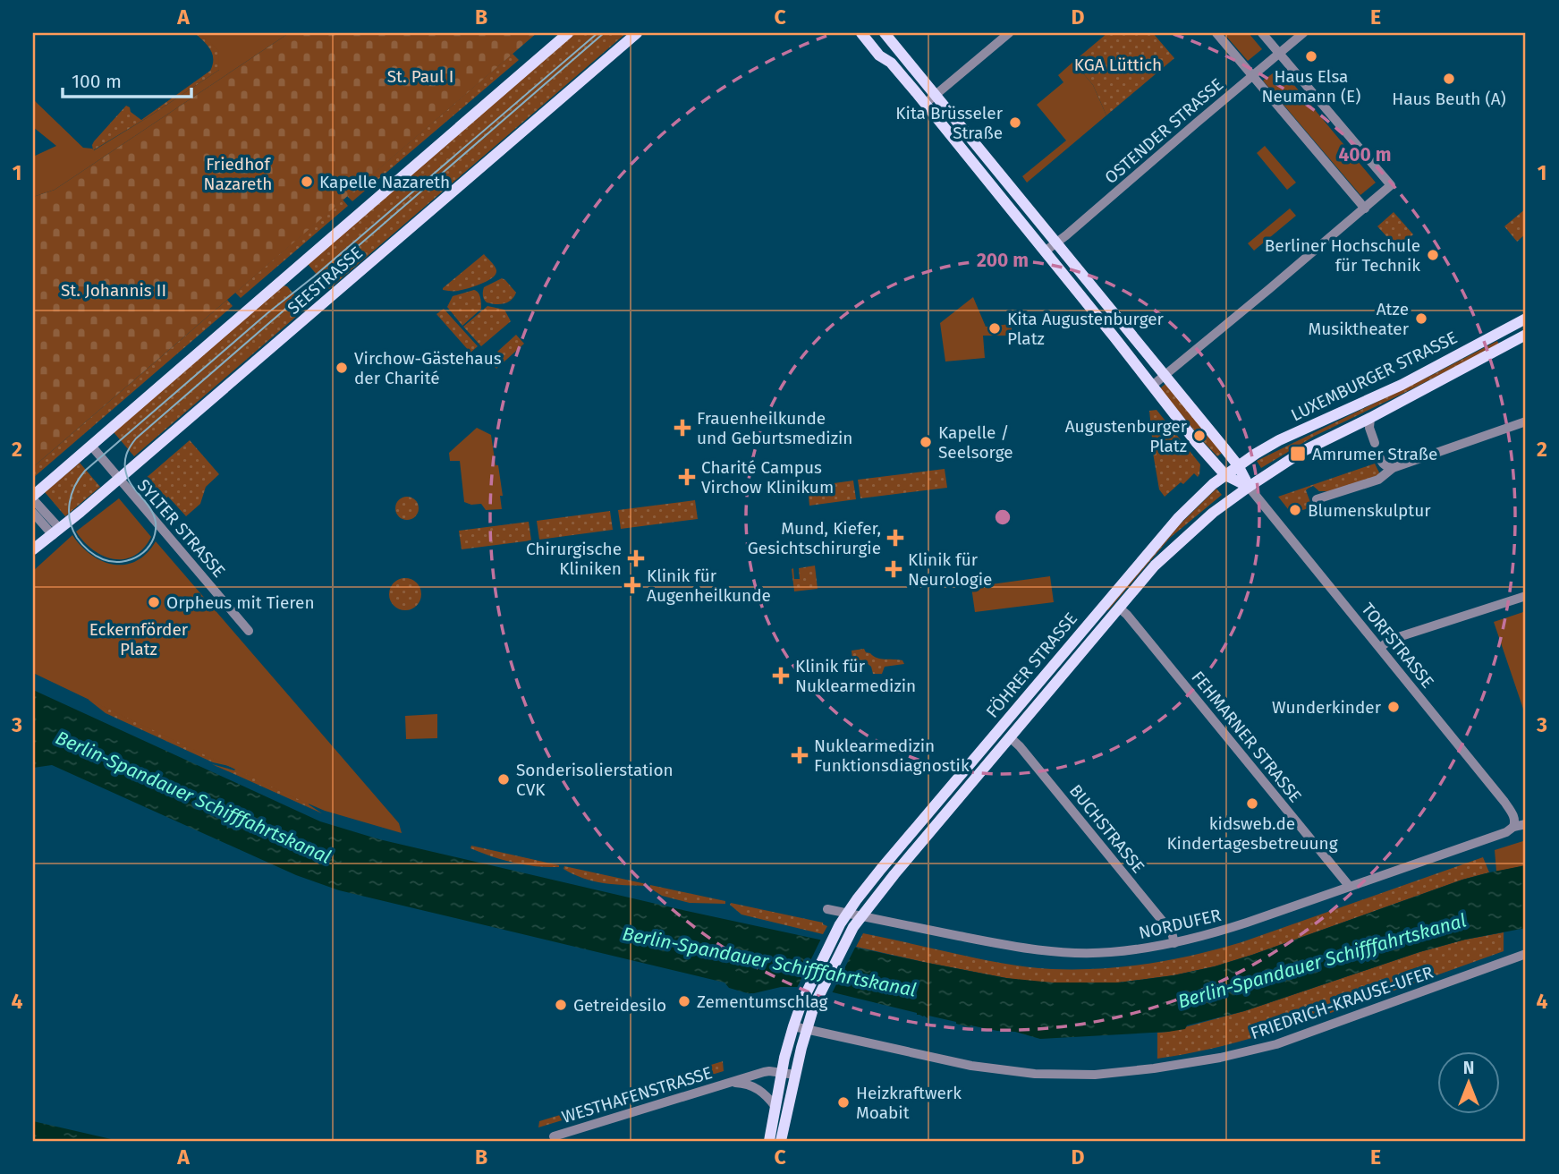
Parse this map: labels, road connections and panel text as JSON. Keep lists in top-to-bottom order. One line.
{"streets":{"main road":["SEESTRASSE","LUXEMBURGER STRASSE","FÖHRER STRASSE"],"street":["OSTENDER STRASSE","SYLTER STRASSE","TORFSTRASSE","FEHMARNER STRASSE","BUCHSTRASSE","NORDUFER","FRIEDRICH-KRAUSE-UFER","WESTHAFENSTRASSE"]},"crossings":[["SEESTRASSE","SYLTER STRASSE"],["LUXEMBURGER STRASSE","TORFSTRASSE"],["LUXEMBURGER STRASSE","FÖHRER STRASSE"],["TORFSTRASSE","FÖHRER STRASSE"],["TORFSTRASSE","NORDUFER"],["FÖHRER STRASSE","FEHMARNER STRASSE"],["FÖHRER STRASSE","BUCHSTRASSE"],["FÖHRER STRASSE","NORDUFER"],["FÖHRER STRASSE","FRIEDRICH-KRAUSE-UFER"],["FÖHRER STRASSE","WESTHAFENSTRASSE"],["FEHMARNER STRASSE","NORDUFER"],["BUCHSTRASSE","NORDUFER"]],"water":["Berlin-Spandauer Schifffahrtskanal"],"parks":["KGA Lüttich","St. Paul I","Friedhof Nazareth","St. Johannis II","Eckernförder Platz"],"places":{"other":["Haus Elsa Neumann (E)","Haus Beuth (A)","Kita Brüsseler Straße","Kapelle Nazareth","Berliner Hochschule für Technik","Atze Musiktheater","Kita Augustenburger Platz","Virchow-Gästehaus der Charité","Augustenburger Platz","Kapelle / Seelsorge","Blumenskulptur","Orpheus mit Tieren","Wunderkinder","Sonderisolierstation CVK","kidsweb.de Kindertagesbetreuung","Zementumschlag","Getreidesilo","Heizkraftwerk Moabit"],"health":["Frauenheilkunde und Geburtsmedizin","Charité Campus Virchow Klinikum","Mund, Kiefer, Gesichtschirurgie","Chirurgische Kliniken","Klinik für Neurologie","Klinik für Augenheilkunde","Klinik für Nuklearmedizin","Nuklearmedizin Funktionsdiagnostik"],"transit":["Amrumer Straße"]},"scale_bar":"100 m","north":"top","grid":{"columns":["A","B","C","D","E"],"rows":["1","2","3","4"]},"rings":["400 m","200 m"]}
